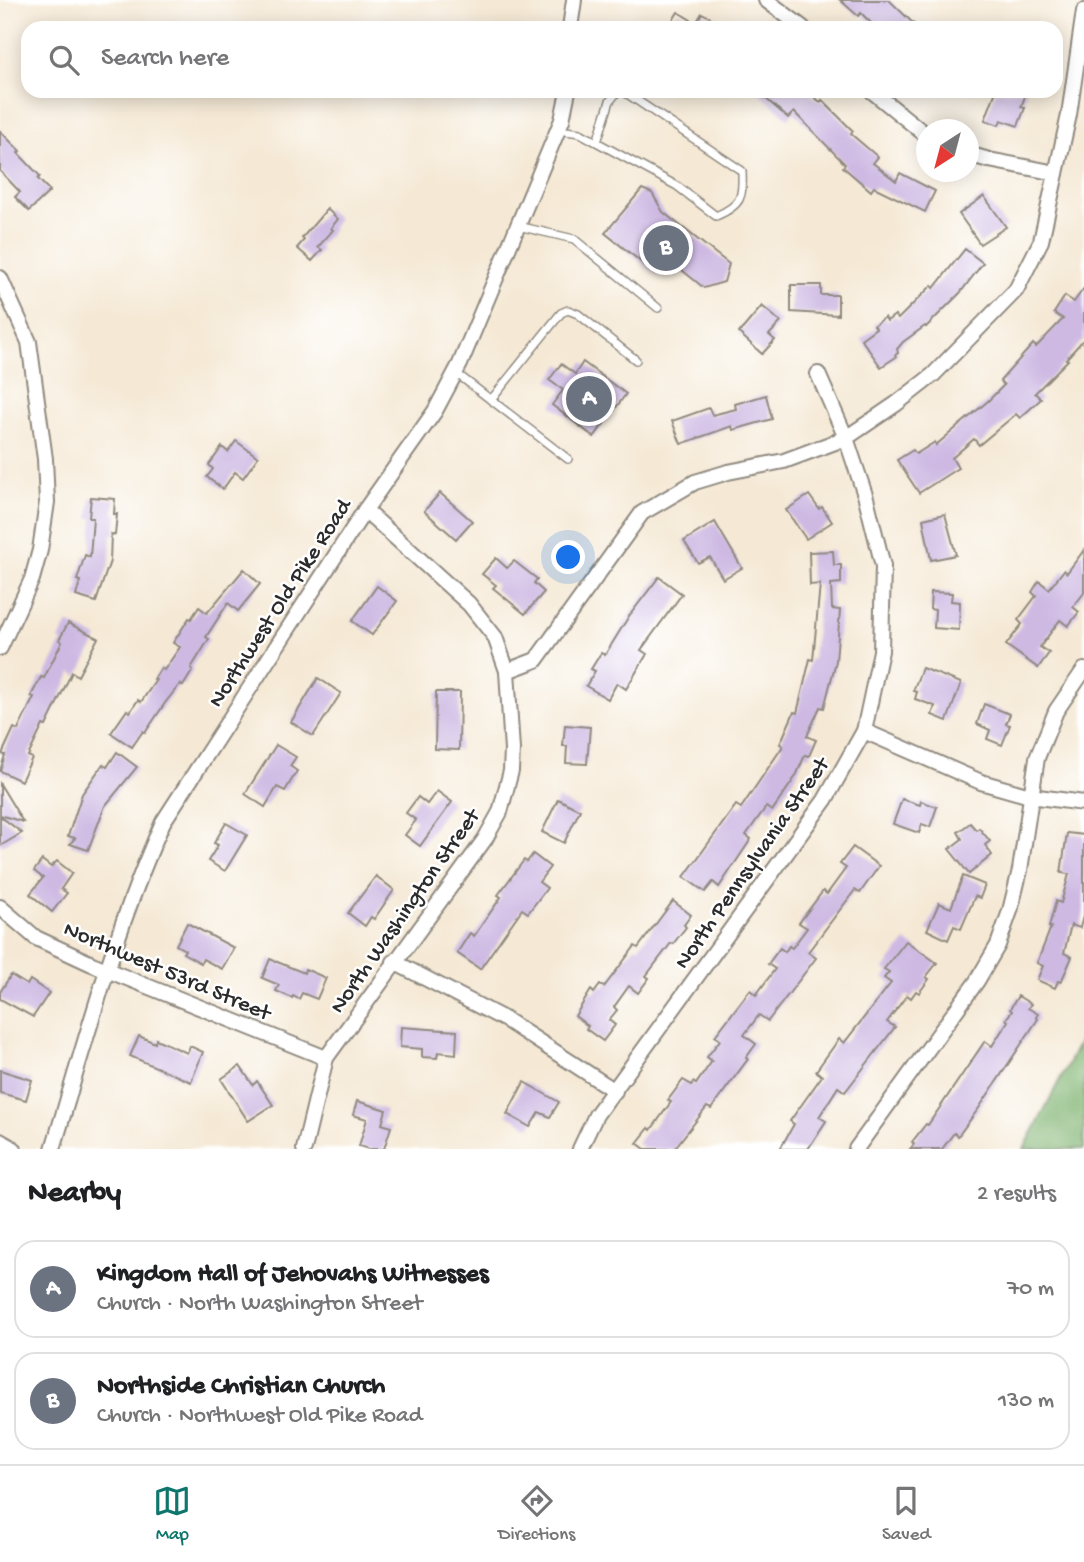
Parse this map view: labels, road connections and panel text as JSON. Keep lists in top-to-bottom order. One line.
{"streets":{"street":["Northwest Old Pike Road","North Pennsylvania Street","North Washington Street","Northwest 53rd Street"]},"crossings":[["Northwest Old Pike Road","North Washington Street"],["Northwest Old Pike Road","Northwest 53rd Street"],["North Washington Street","Northwest 53rd Street"]],"north":"bottom left","page":{"search":"Search here","pins":["B","A"],"heading":["Nearby","2 results"],"list":[{"mark":"A","name":"Kingdom Hall of Jehovahs Witnesses","note":"Church · North Washington Street","value":"70 m"},{"mark":"B","name":"Northside Christian Church","note":"Church · Northwest Old Pike Road","value":"130 m"}],"nav":["Map","Directions","Saved"]}}
